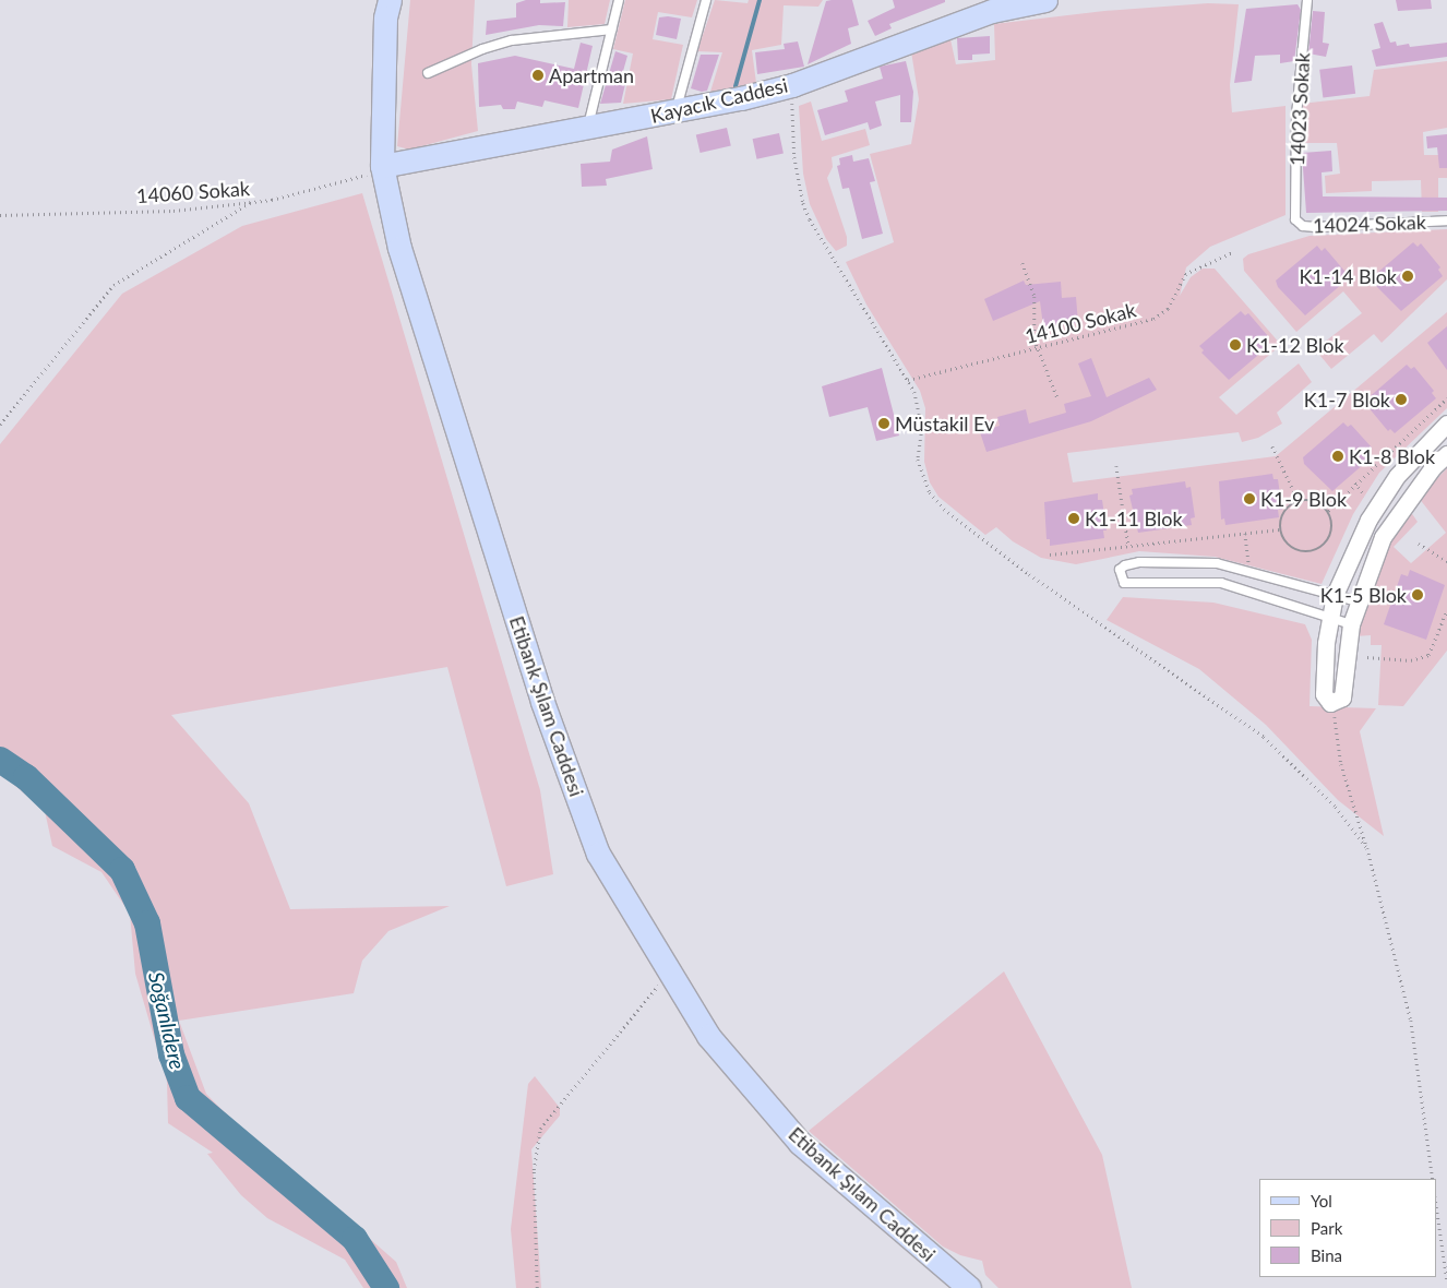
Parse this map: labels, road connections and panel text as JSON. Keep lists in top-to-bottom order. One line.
{"streets":{"street":["Kayacık Caddesi","Etibank Şılam Caddesi"],"lane":["14023 Sokak","14024 Sokak"],"path":["14060 Sokak","14100 Sokak"]},"crossings":[["Kayacık Caddesi","14060 Sokak"],["Kayacık Caddesi","Etibank Şılam Caddesi"],["14023 Sokak","14024 Sokak"],["14060 Sokak","Etibank Şılam Caddesi"]],"water":["Soğanlıdere"],"places":["Apartman","K1-14 Blok","K1-12 Blok","K1-7 Blok","Müstakil Ev","K1-8 Blok","K1-9 Blok","K1-11 Blok","K1-5 Blok"],"legend":["Yol","Park","Bina"]}
